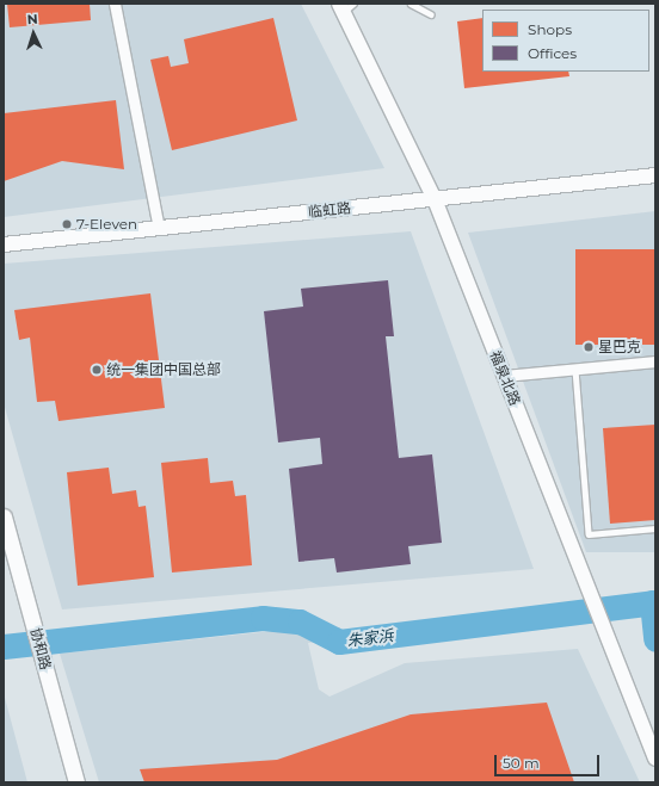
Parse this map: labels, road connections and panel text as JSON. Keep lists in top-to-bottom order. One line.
{"streets":{"main road":["协和路"],"street":["临虹路","福泉北路"]},"crossings":[["临虹路","福泉北路"]],"water":["朱家浜"],"places":["7-Eleven","星巴克","统一集团中国总部"],"legend":["Shops","Offices"],"scale_bar":"50 m","north":"top"}
